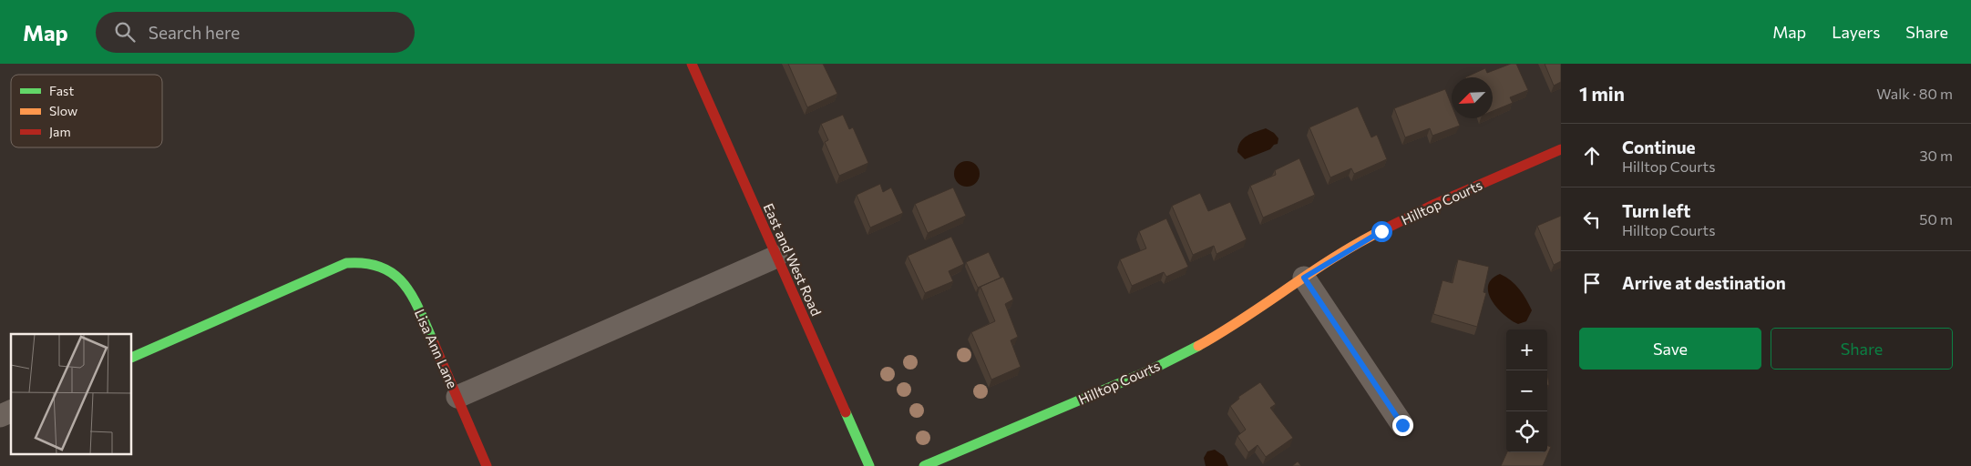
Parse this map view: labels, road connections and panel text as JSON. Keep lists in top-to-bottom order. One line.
{"streets":{"street":["Hilltop Courts","East and West Road","Lisa Ann Lane"]},"crossings":[["East and West Road","Lisa Ann Lane"]],"legend":["Fast","Slow","Jam"],"north":"bottom left","page":{"header":"Map","search":"Search here","nav":["Map","Layers","Share"],"heading":["1 min","Walk · 80 m"],"list":[["Continue","Hilltop Courts","30 m"],["Turn left","Hilltop Courts","50 m"],"Arrive at destination"],"buttons":["Save","Share"],"map_buttons":["+","−"]}}
